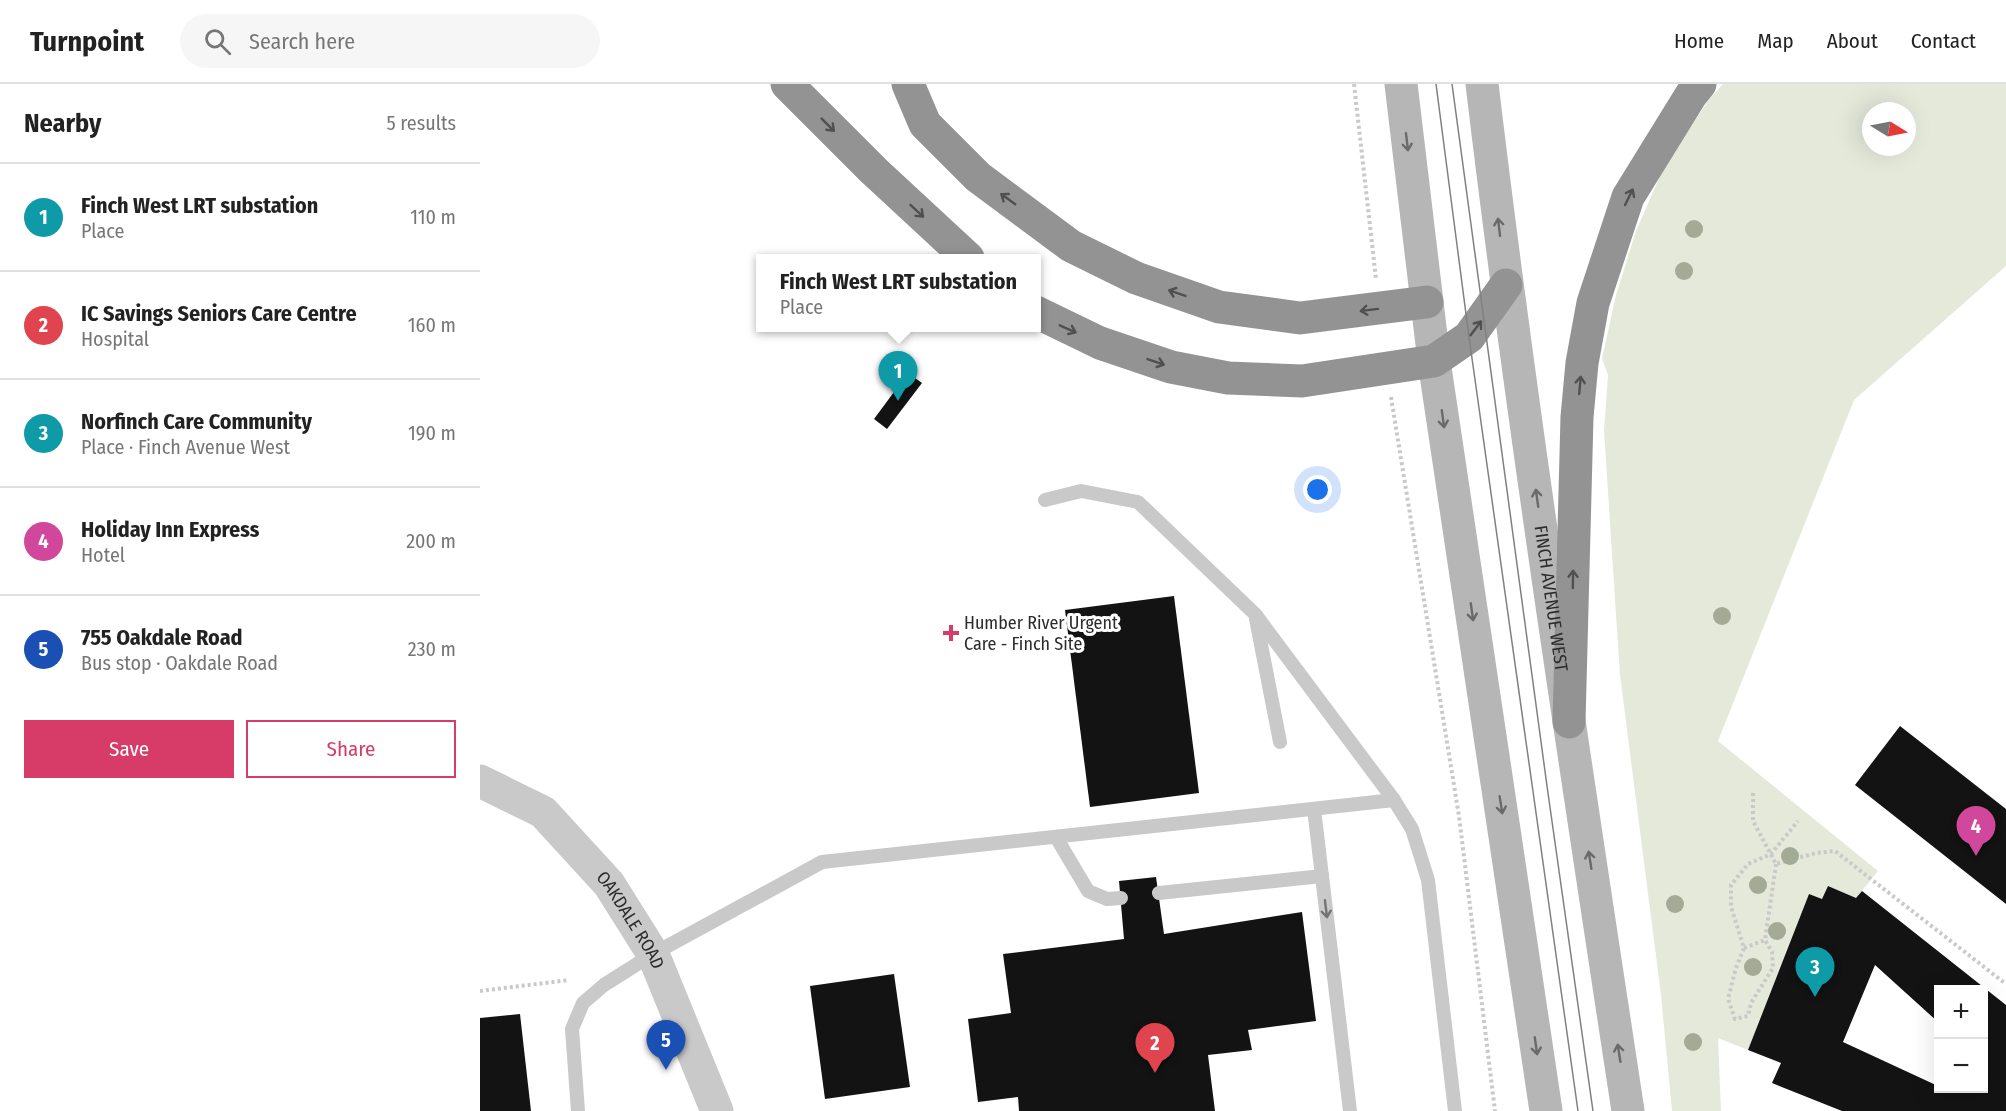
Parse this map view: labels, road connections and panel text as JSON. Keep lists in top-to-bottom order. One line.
{"streets":{"main road":["FINCH AVENUE WEST"],"street":["OAKDALE ROAD"]},"places":{"health":["Humber River Urgent Care - Finch Site"]},"north":"right","page":{"header":"Turnpoint","search":"Search here","nav":["Home","Map","About","Contact"],"heading":["Nearby","5 results"],"list":[{"mark":"1","name":"Finch West LRT substation","note":"Place","value":"110 m"},{"mark":"2","name":"IC Savings Seniors Care Centre","note":"Hospital","value":"160 m"},{"mark":"3","name":"Norfinch Care Community","note":"Place · Finch Avenue West","value":"190 m"},{"mark":"4","name":"Holiday Inn Express","note":"Hotel","value":"200 m"},{"mark":"5","name":"755 Oakdale Road","note":"Bus stop · Oakdale Road","value":"230 m"}],"popup":["Finch West LRT substation","Place"],"pins":["1","4","3","5","2"],"buttons":["Save","Share"],"map_buttons":["+","−"]}}
